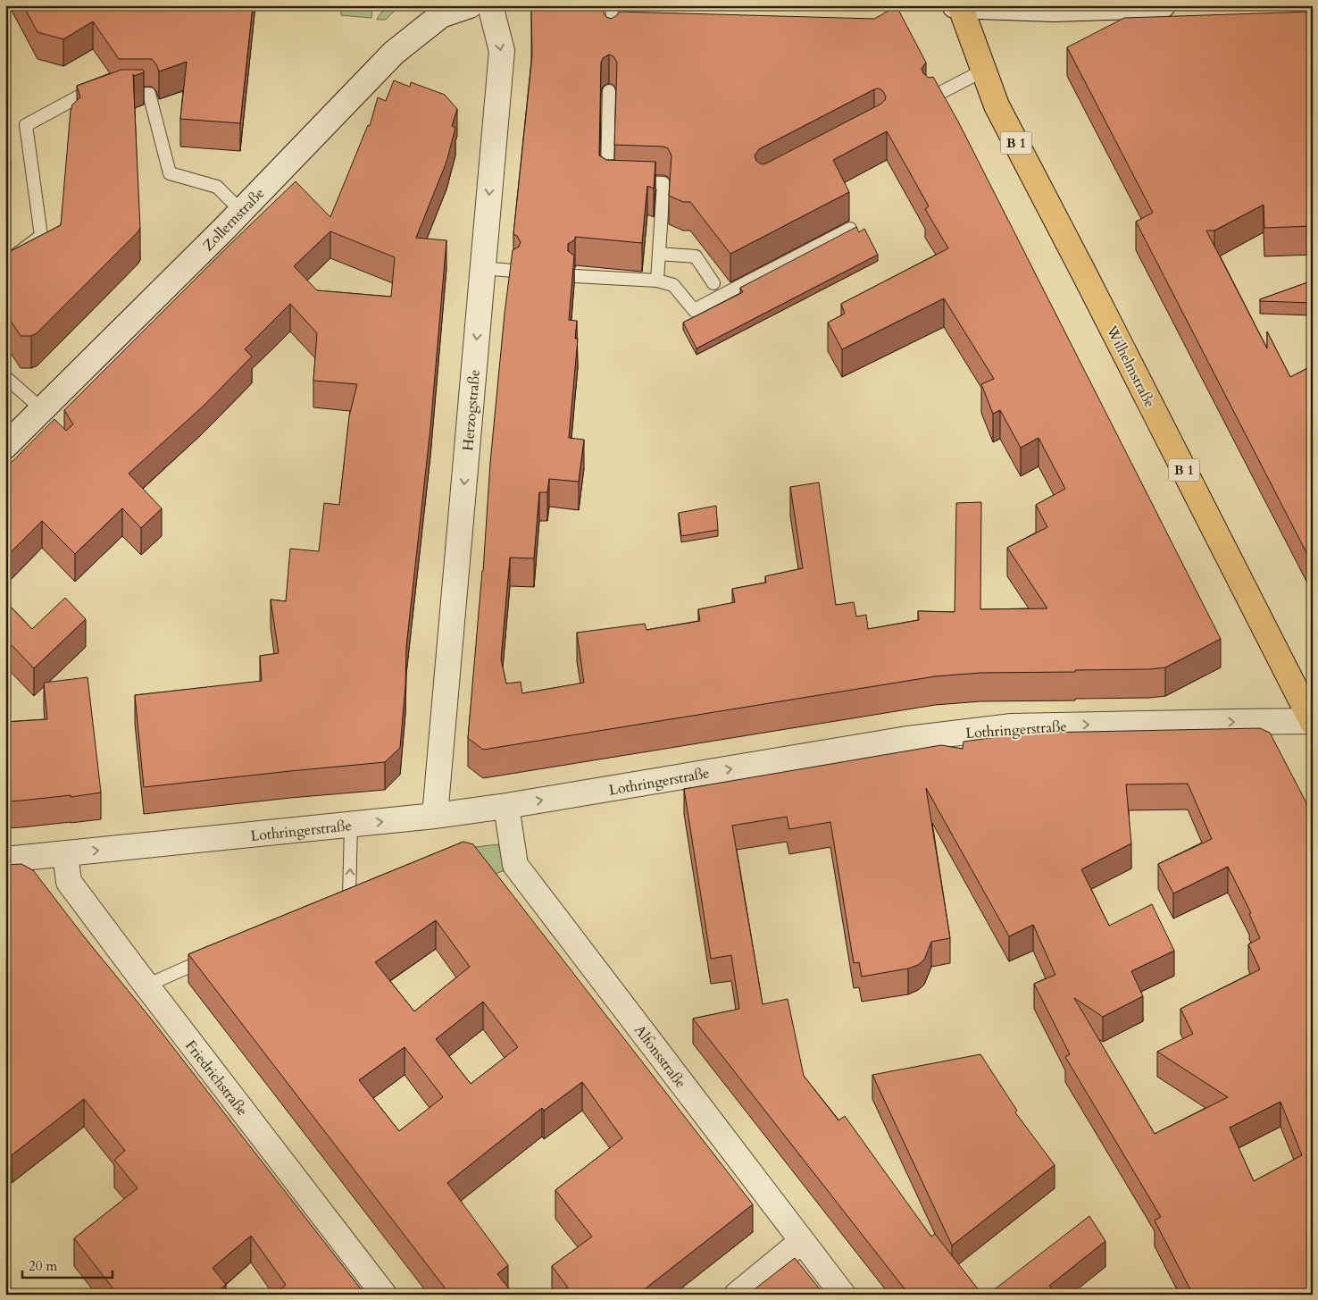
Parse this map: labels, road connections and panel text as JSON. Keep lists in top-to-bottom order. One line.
{"streets":{"main road":["B 1","Wilhelmstraße"],"street":["Zollernstraße","Herzogstraße","Lothringerstraße","Alfonsstraße","Friedrichstraße"]},"crossings":[["Wilhelmstraße","Lothringerstraße"],["Herzogstraße","Lothringerstraße"],["Lothringerstraße","Alfonsstraße"],["Lothringerstraße","Friedrichstraße"]],"one_way":["Herzogstraße","Lothringerstraße"],"scale_bar":"20 m"}
